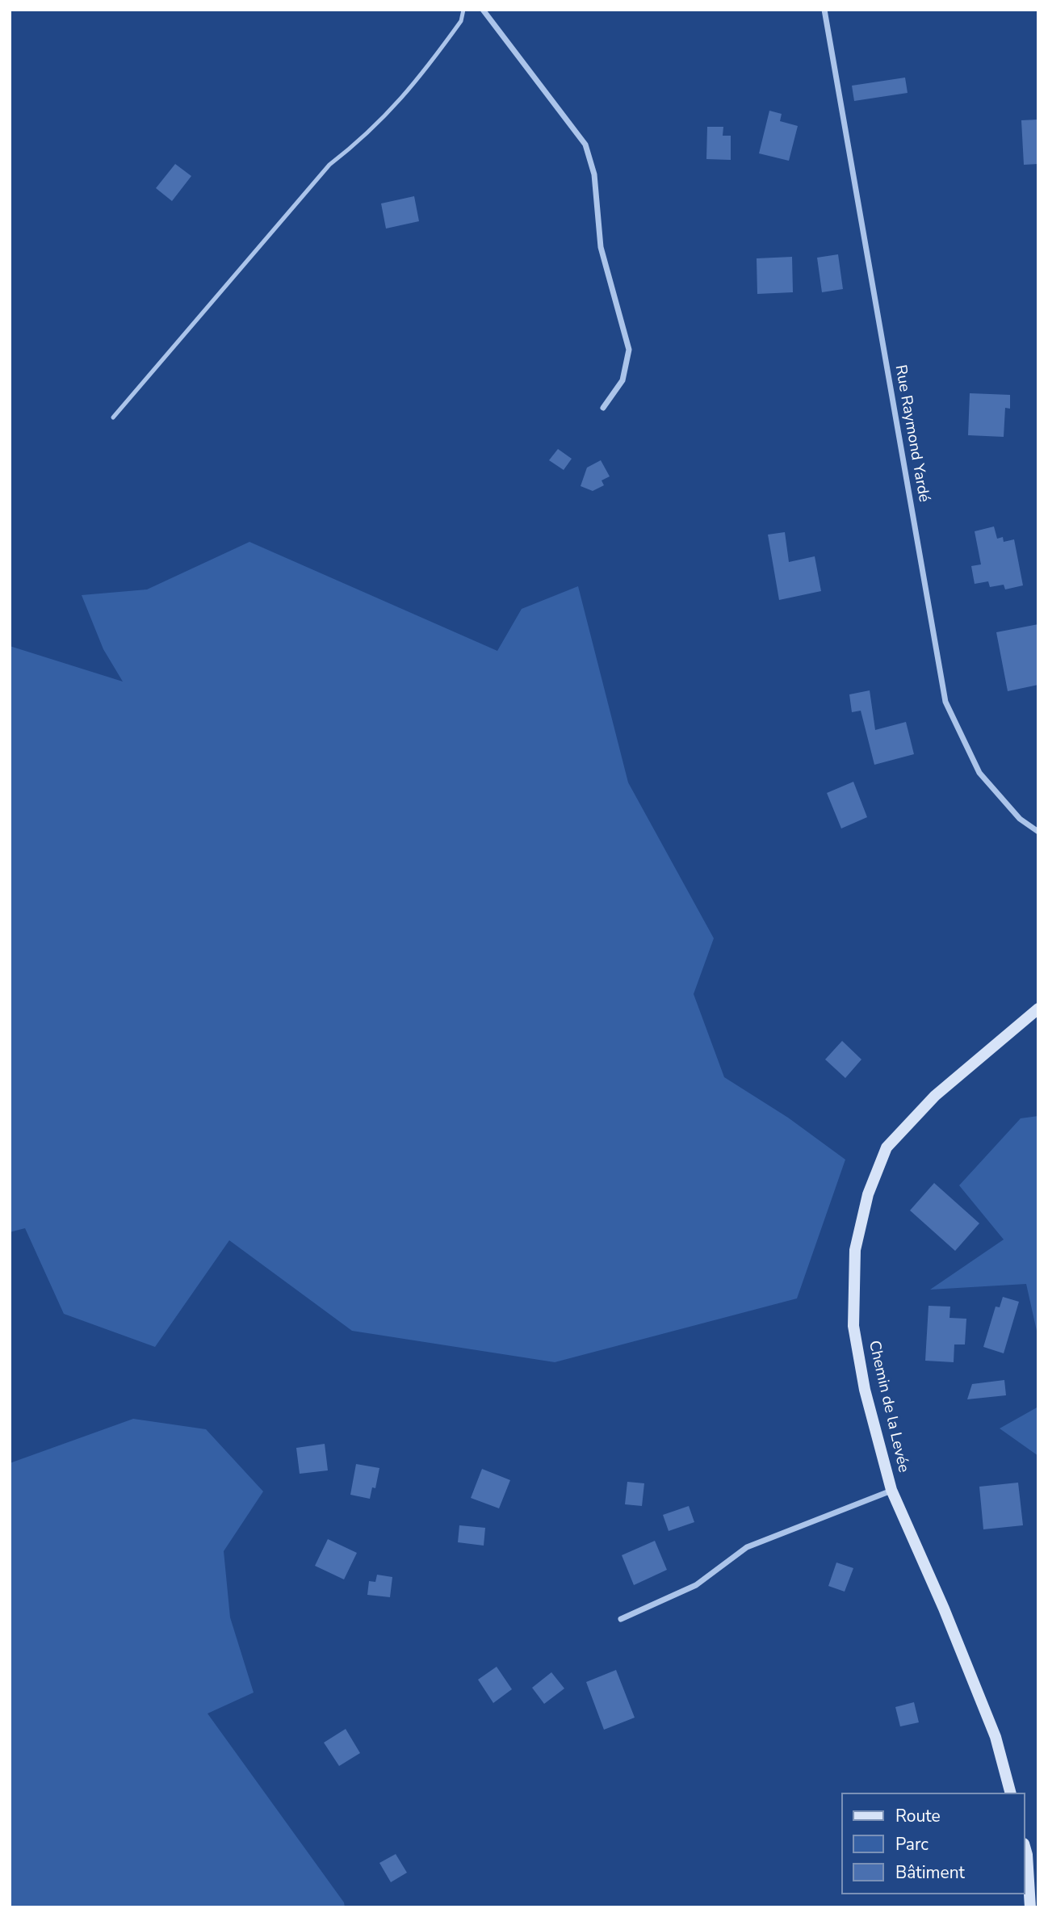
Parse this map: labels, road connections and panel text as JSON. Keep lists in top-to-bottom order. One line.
{"streets":{"street":["Rue Raymond Yardé","Chemin de la Levée"]},"legend":["Route","Parc","Bâtiment"]}
